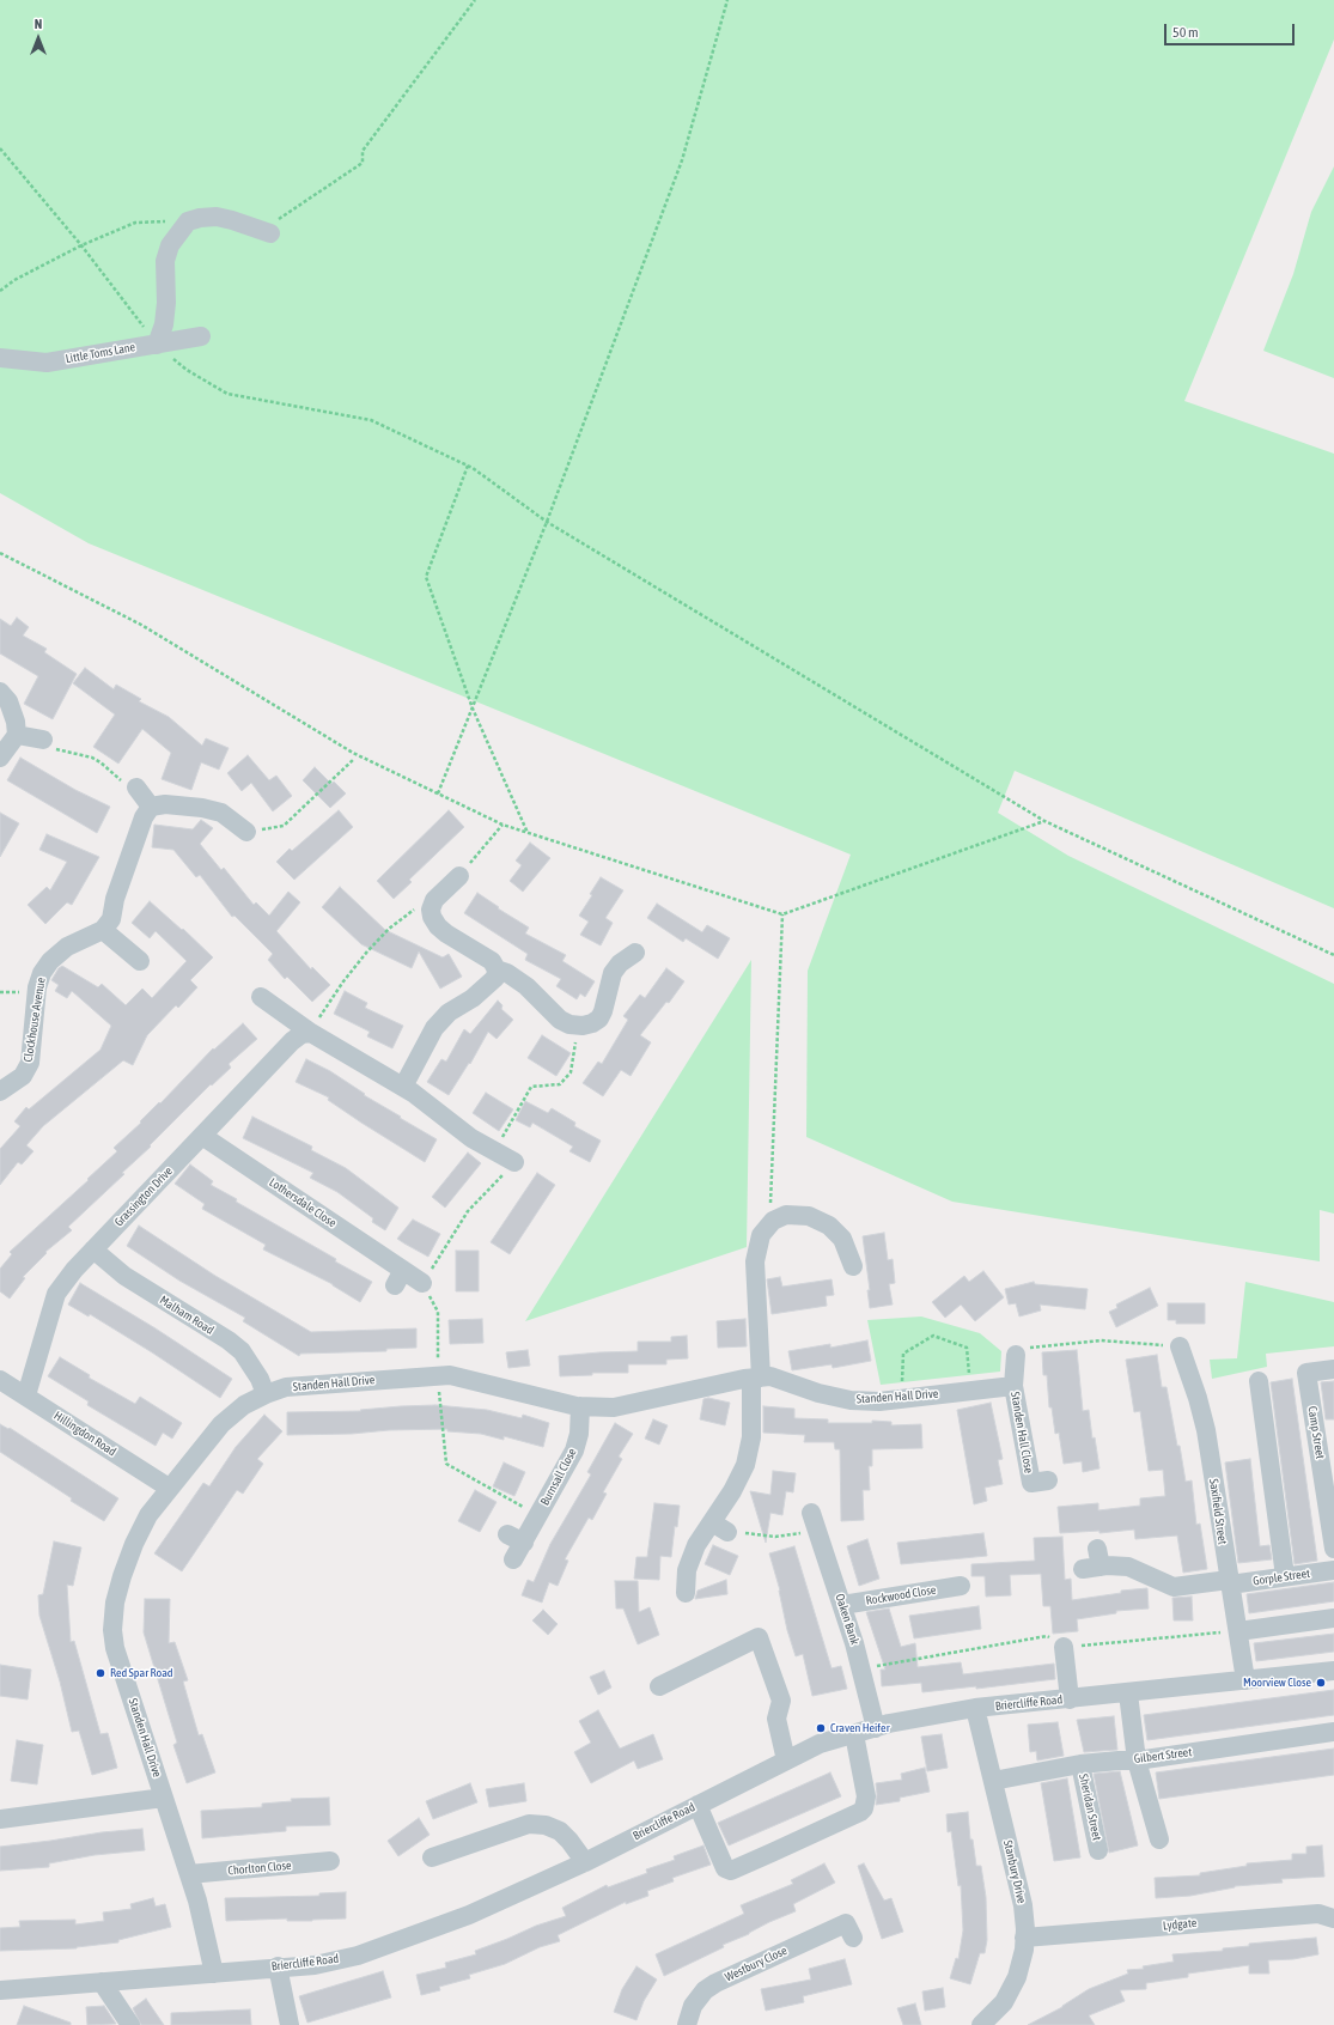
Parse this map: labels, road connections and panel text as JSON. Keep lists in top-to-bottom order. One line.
{"streets":{"street":["Little Toms Lane","Clockhouse Avenue","Grassington Drive","Lothersdale Close","Malham Road","Standen Hall Drive","Standen Hall Close","Camp Street","Hillingdon Road","Burnsall Close","Saxifield Street","Gorple Street","Rockwood Close","Oaken Bank","Briercliffe Road","Gilbert Street","Sheridan Street","Chorlton Close","Stanbury Drive","Lydgate","Westbury Close"]},"crossings":[["Grassington Drive","Lothersdale Close"],["Grassington Drive","Malham Road"],["Grassington Drive","Hillingdon Road"],["Malham Road","Standen Hall Drive"],["Standen Hall Drive","Standen Hall Close"],["Standen Hall Drive","Hillingdon Road"],["Standen Hall Drive","Burnsall Close"],["Standen Hall Drive","Briercliffe Road"],["Standen Hall Drive","Chorlton Close"],["Saxifield Street","Gorple Street"],["Saxifield Street","Briercliffe Road"],["Rockwood Close","Oaken Bank"],["Oaken Bank","Briercliffe Road"],["Briercliffe Road","Stanbury Drive"],["Gilbert Street","Sheridan Street"],["Gilbert Street","Stanbury Drive"],["Stanbury Drive","Lydgate"]],"places":["Red Spar Road","Moorview Close","Craven Heifer"],"scale_bar":"50 m","north":"top"}
